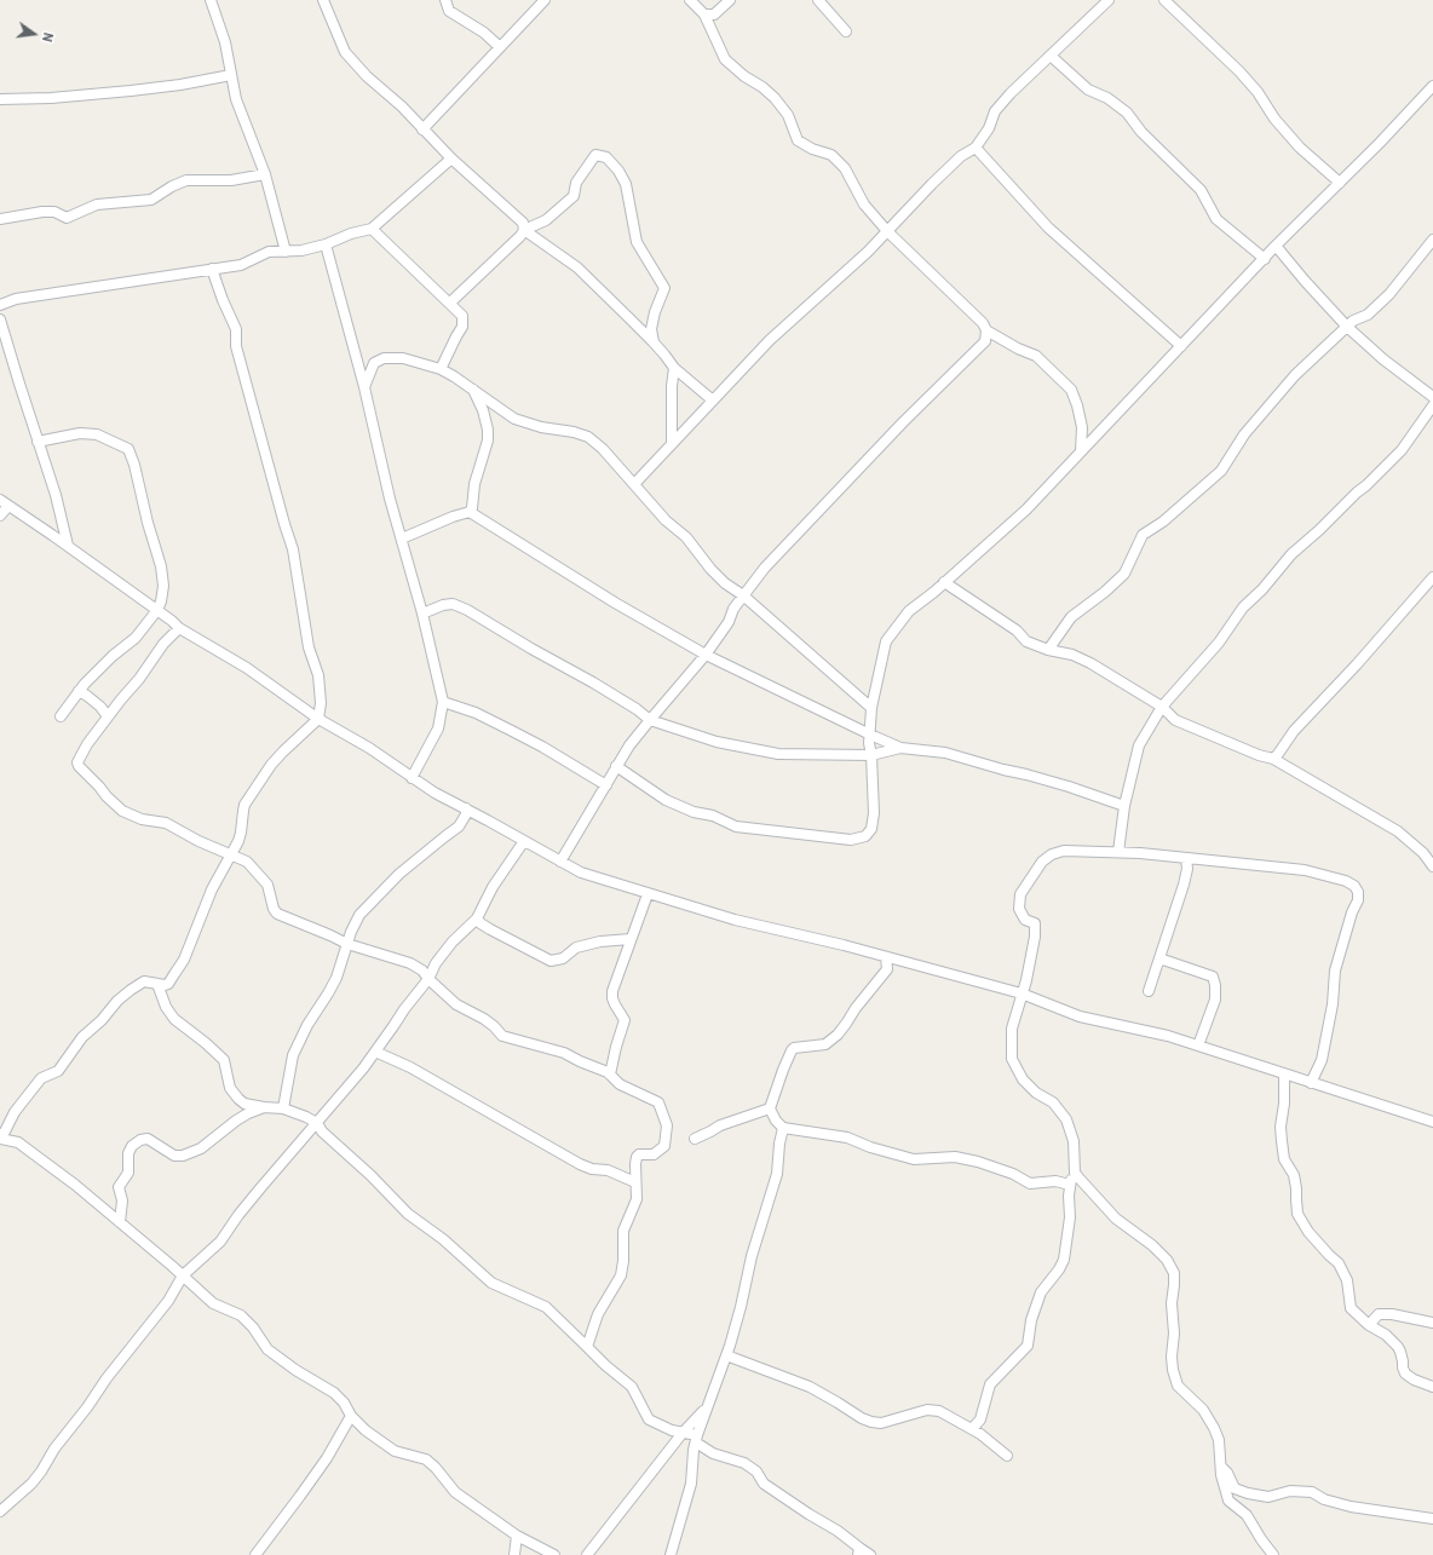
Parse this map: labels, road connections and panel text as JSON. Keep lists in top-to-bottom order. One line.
{"north":"right"}
